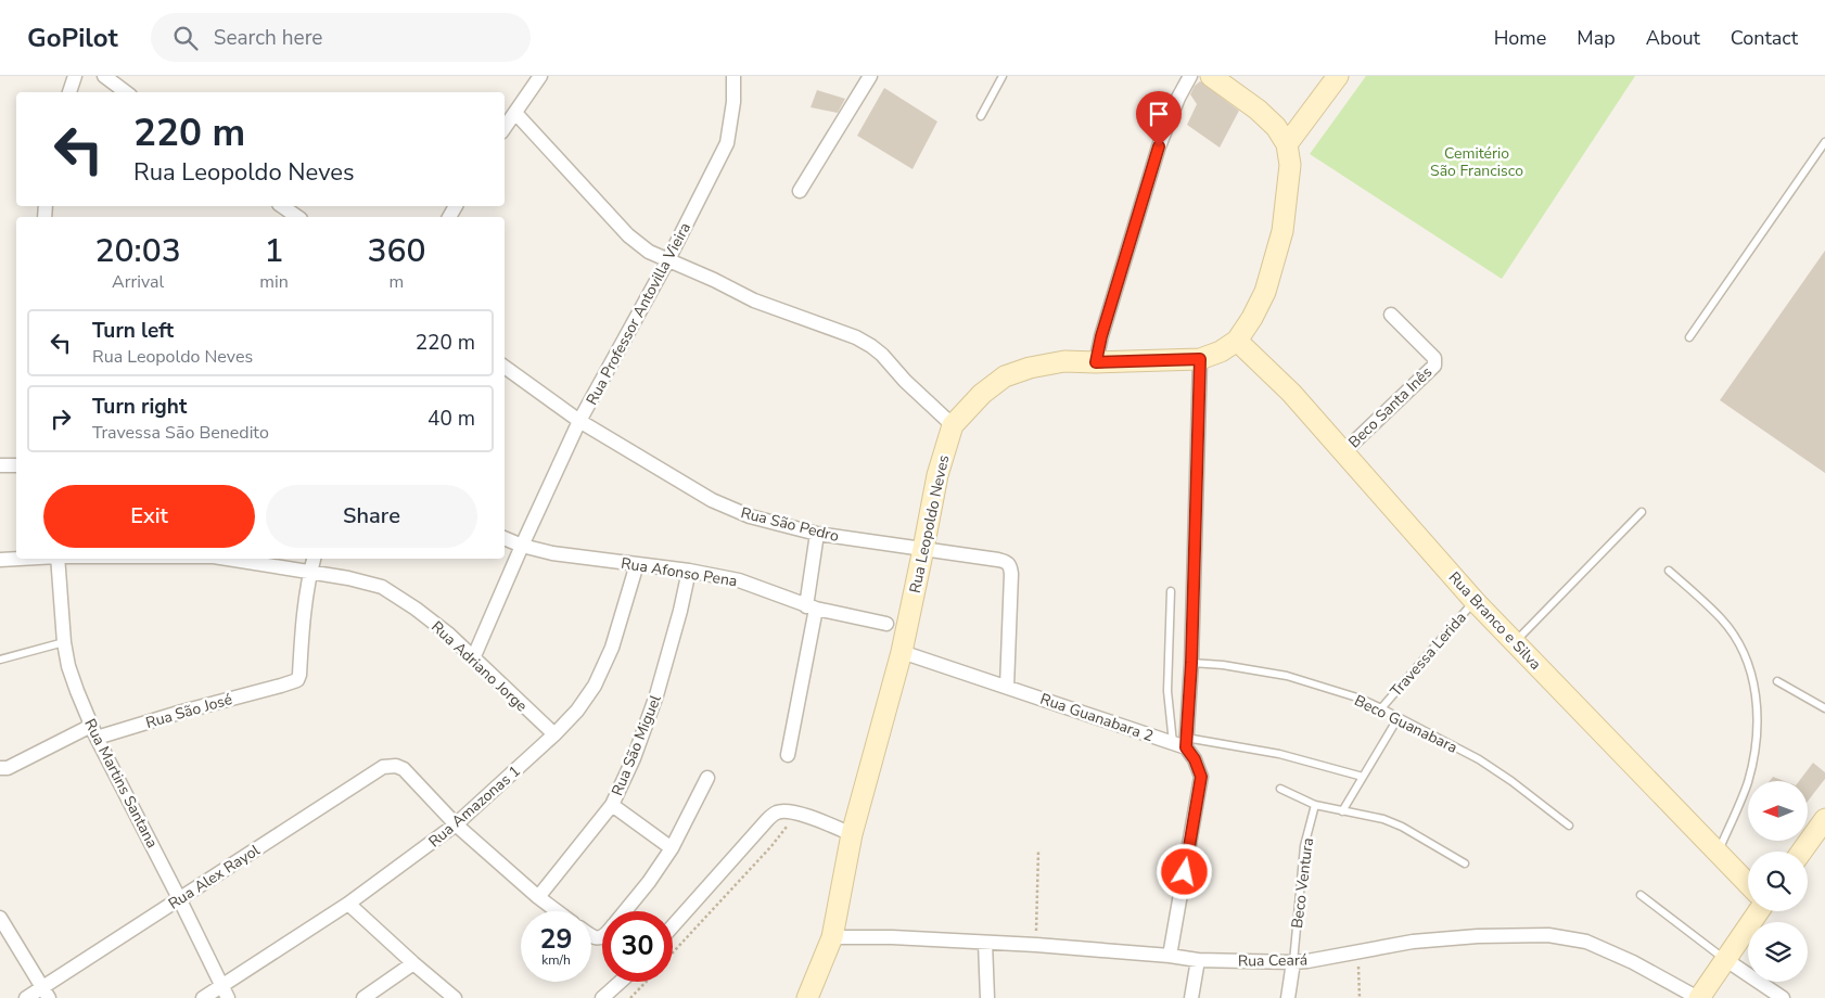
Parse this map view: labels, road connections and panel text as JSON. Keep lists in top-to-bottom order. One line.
{"streets":{"street":["Rua Professor Antovilla Vieira","Beco Santa Inês","Rua São Pedro","Rua Leopoldo Neves","Rua Afonso Pena","Rua Branco e Silva","Rua Adriano Jorge","Rua São José","Rua Guanabara 2","Rua São Miguel","Rua Martins Santana","Rua Amazonas 1","Rua Alex Rayol","Rua Ceará"],"lane":["Travessa Lerida","Beco Guanabara","Beco Ventura"]},"crossings":[["Rua Professor Antovilla Vieira","Rua São Pedro"],["Rua Professor Antovilla Vieira","Rua Afonso Pena"],["Rua Professor Antovilla Vieira","Rua Adriano Jorge"],["Beco Santa Inês","Rua Branco e Silva"],["Rua São Pedro","Rua Leopoldo Neves"],["Rua São Pedro","Rua Guanabara 2"],["Rua Leopoldo Neves","Rua Branco e Silva"],["Rua Leopoldo Neves","Rua Guanabara 2"],["Rua Leopoldo Neves","Rua Ceará"],["Rua Afonso Pena","Rua São Miguel"],["Rua Afonso Pena","Rua Amazonas 1"],["Rua Branco e Silva","Travessa Lerida"],["Travessa Lerida","Beco Guanabara"],["Rua Adriano Jorge","Rua São José"],["Rua Adriano Jorge","Rua Amazonas 1"],["Rua São José","Rua Martins Santana"],["Rua Martins Santana","Rua Amazonas 1"],["Rua Martins Santana","Rua Alex Rayol"],["Rua Amazonas 1","Rua Alex Rayol"],["Beco Ventura","Rua Ceará"]],"parks":["Cemitério São Francisco"],"north":"left","page":{"header":"GoPilot","search":"Search here","nav":["Home","Map","About","Contact"],"turn":["220 m","Rua Leopoldo Neves"],"eta":["20:03","Arrival","1","min","360","m"],"list":[{"name":"Turn left","note":"Rua Leopoldo Neves","value":"220 m"},{"name":"Turn right","note":"Travessa São Benedito","value":"40 m"}],"buttons":["Exit","Share"],"speed":"29 km/h","limit":"30"}}
